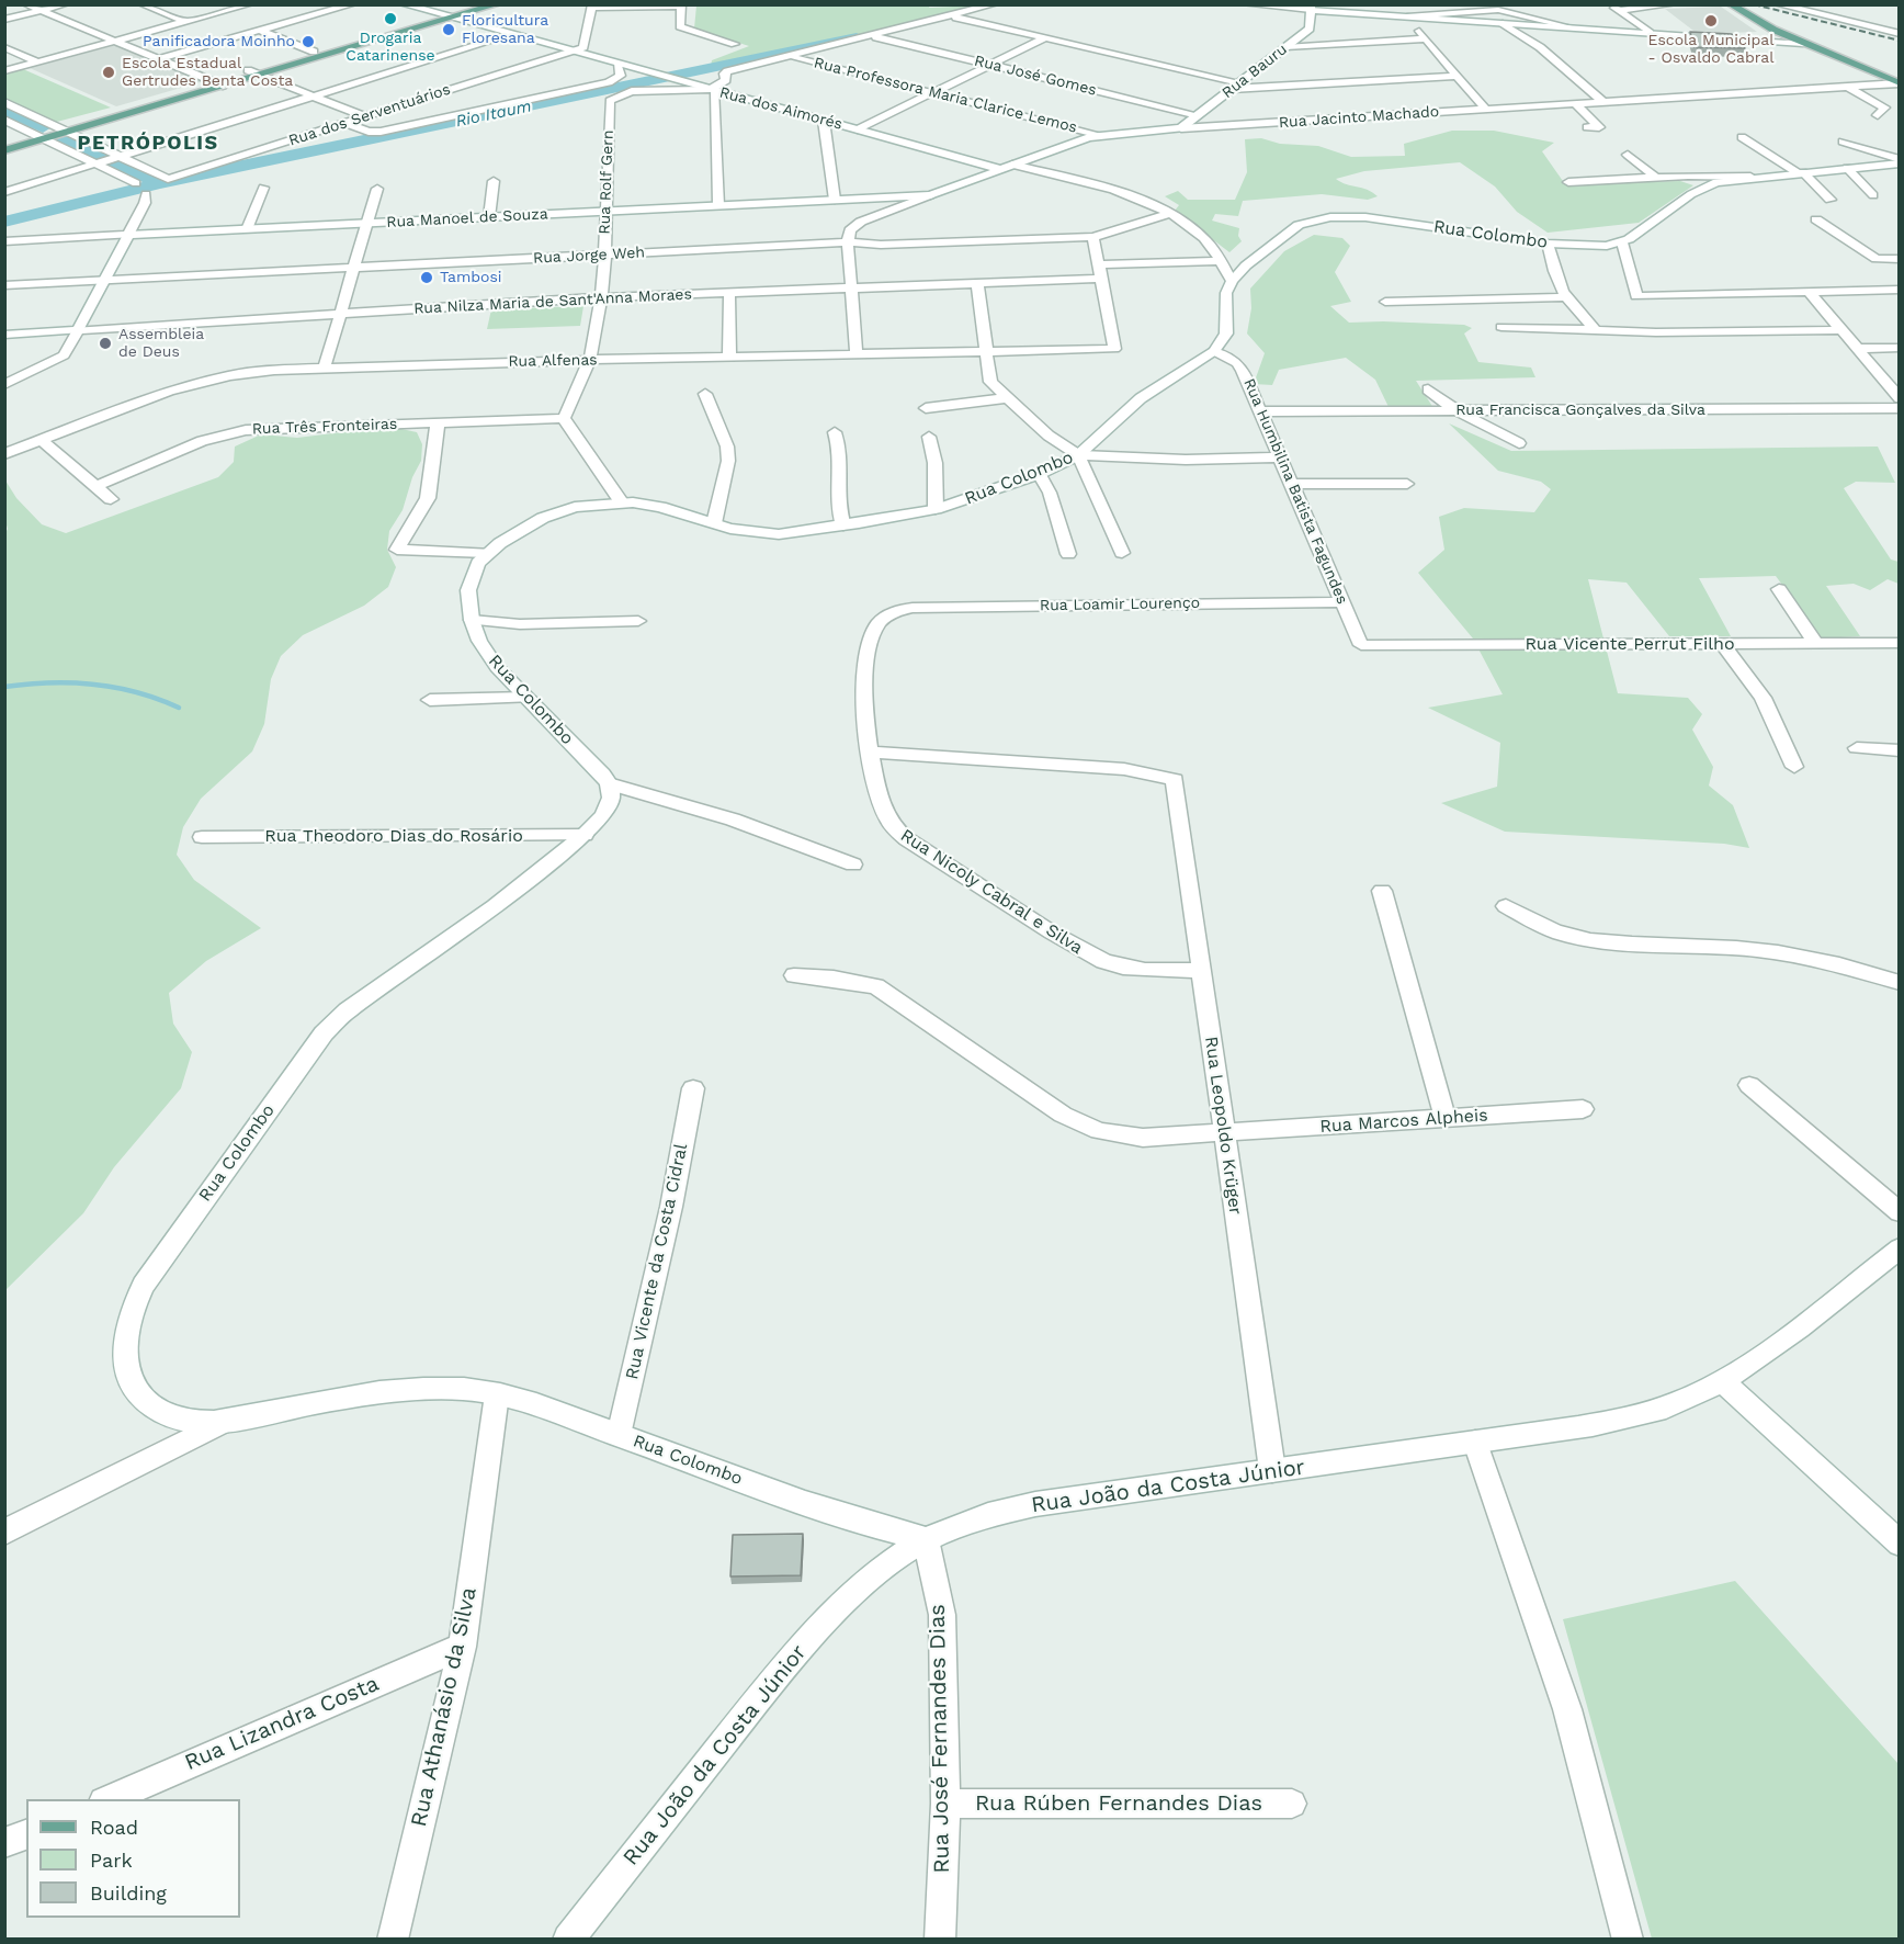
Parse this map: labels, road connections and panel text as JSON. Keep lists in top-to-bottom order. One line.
{"streets":{"street":["Rua Bauru","Rua José Gomes","Rua Professora Maria Clarice Lemos","Rua dos Aimorés","Rua dos Serventuários","Rua Jacinto Machado","Rua Rolf Gern","Rua Manoel de Souza","Rua Colombo","Rua Jorge Weh","Rua Nilza Maria de Sant'Anna Moraes","Rua Alfenas","Rua Francisca Gonçalves da Silva","Rua Três Fronteiras","Rua Humbilina Batista Fagundes","Rua Loamir Lourenço","Rua Vicente Perrut Filho","Rua Theodoro Dias do Rosário","Rua Nicoly Cabral e Silva","Rua Marcos Alpheis","Rua Leopoldo Krüger","Rua Vicente da Costa Cidral","Rua João da Costa Júnior","Rua Athanásio da Silva","Rua Lizandra Costa","Rua José Fernandes Dias","Rua Rúben Fernandes Dias"]},"crossings":[["Rua Bauru","Rua José Gomes"],["Rua Bauru","Rua Jacinto Machado"],["Rua Professora Maria Clarice Lemos","Rua Jacinto Machado"],["Rua dos Aimorés","Rua dos Serventuários"],["Rua dos Aimorés","Rua Jacinto Machado"],["Rua dos Aimorés","Rua Rolf Gern"],["Rua dos Aimorés","Rua Colombo"],["Rua dos Aimorés","Rua Jorge Weh"],["Rua Jacinto Machado","Rua Manoel de Souza"],["Rua Jacinto Machado","Rua Jorge Weh"],["Rua Rolf Gern","Rua Manoel de Souza"],["Rua Rolf Gern","Rua Jorge Weh"],["Rua Rolf Gern","Rua Nilza Maria de Sant'Anna Moraes"],["Rua Rolf Gern","Rua Alfenas"],["Rua Rolf Gern","Rua Três Fronteiras"],["Rua Colombo","Rua Humbilina Batista Fagundes"],["Rua Colombo","Rua Theodoro Dias do Rosário"],["Rua Colombo","Rua Vicente da Costa Cidral"],["Rua Colombo","Rua João da Costa Júnior"],["Rua Colombo","Rua Athanásio da Silva"],["Rua Colombo","Rua José Fernandes Dias"],["Rua Nilza Maria de Sant'Anna Moraes","Rua Alfenas"],["Rua Francisca Gonçalves da Silva","Rua Humbilina Batista Fagundes"],["Rua Humbilina Batista Fagundes","Rua Loamir Lourenço"],["Rua Humbilina Batista Fagundes","Rua Vicente Perrut Filho"],["Rua Loamir Lourenço","Rua Nicoly Cabral e Silva"],["Rua Nicoly Cabral e Silva","Rua Leopoldo Krüger"],["Rua Marcos Alpheis","Rua Leopoldo Krüger"],["Rua Leopoldo Krüger","Rua João da Costa Júnior"],["Rua João da Costa Júnior","Rua José Fernandes Dias"],["Rua Athanásio da Silva","Rua Lizandra Costa"],["Rua José Fernandes Dias","Rua Rúben Fernandes Dias"]],"districts":["PETRÓPOLIS"],"water":["Rio Itaum"],"places":["Drogaria Catarinense","Escola Municipal - Osvaldo Cabral","Floricultura Floresana","Panificadora Moinho","Escola Estadual Gertrudes Benta Costa","Tambosi","Assembleia de Deus"],"legend":["Road","Park","Building"]}
